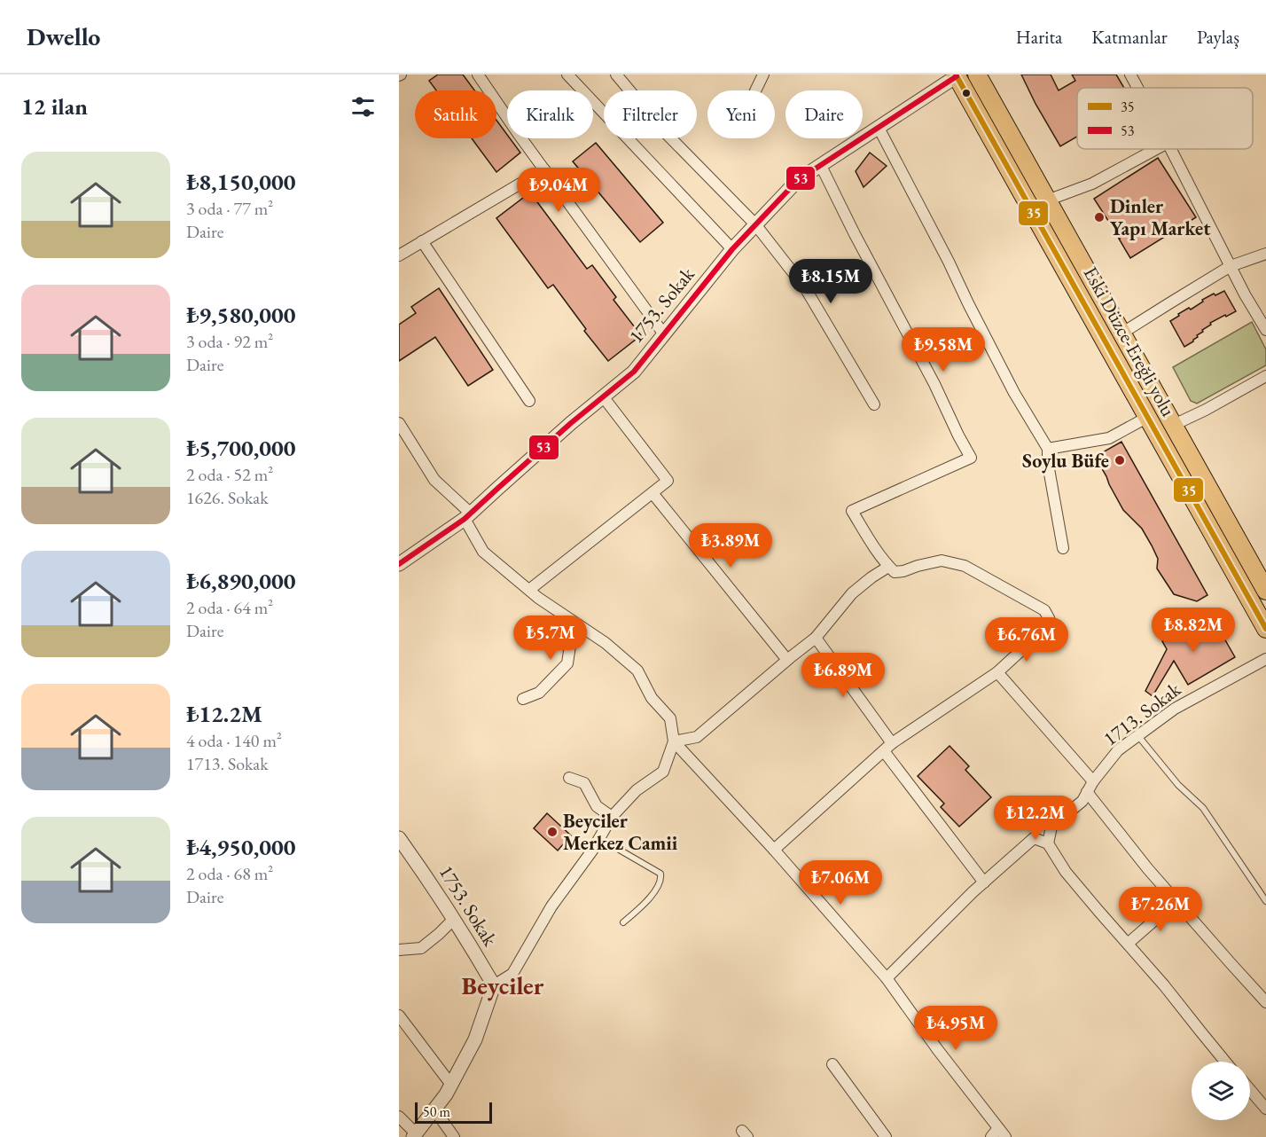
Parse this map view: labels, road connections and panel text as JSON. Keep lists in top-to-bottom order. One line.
{"streets":{"main road":["Eski Düzce-Ereğli yolu"],"street":["1753. Sokak","1713. Sokak"]},"crossings":[["1753. Sokak","Eski Düzce-Ereğli yolu"]],"districts":["Beyciler"],"places":["Dinler Yapı Market","Soylu Büfe","Beyciler Merkez Camii"],"lines":["transit line 35","transit line 53"],"legend":["35","53"],"scale_bar":"50 m","page":{"header":"Dwello","nav":["Harita","Katmanlar","Paylaş"],"heading":"12 ilan","chip":["Satılık","Kiralık","Filtreler","Yeni","Daire"],"list":[{"name":"₺8,150,000","note":"3 oda · 77 m² · Daire"},{"name":"₺9,580,000","note":"3 oda · 92 m² · Daire"},{"name":"₺5,700,000","note":"2 oda · 52 m² · 1626. Sokak"},{"name":"₺6,890,000","note":"2 oda · 64 m² · Daire"},{"name":"₺12.2M","note":"4 oda · 140 m² · 1713. Sokak"},{"name":"₺4,950,000","note":"2 oda · 68 m² · Daire"}],"price":["₺9.04M","₺8.15M","₺9.58M","₺3.89M","₺8.82M","₺5.7M","₺6.76M","₺6.89M","₺12.2M","₺7.06M","₺7.26M","₺4.95M"],"scale":"50 m"}}
